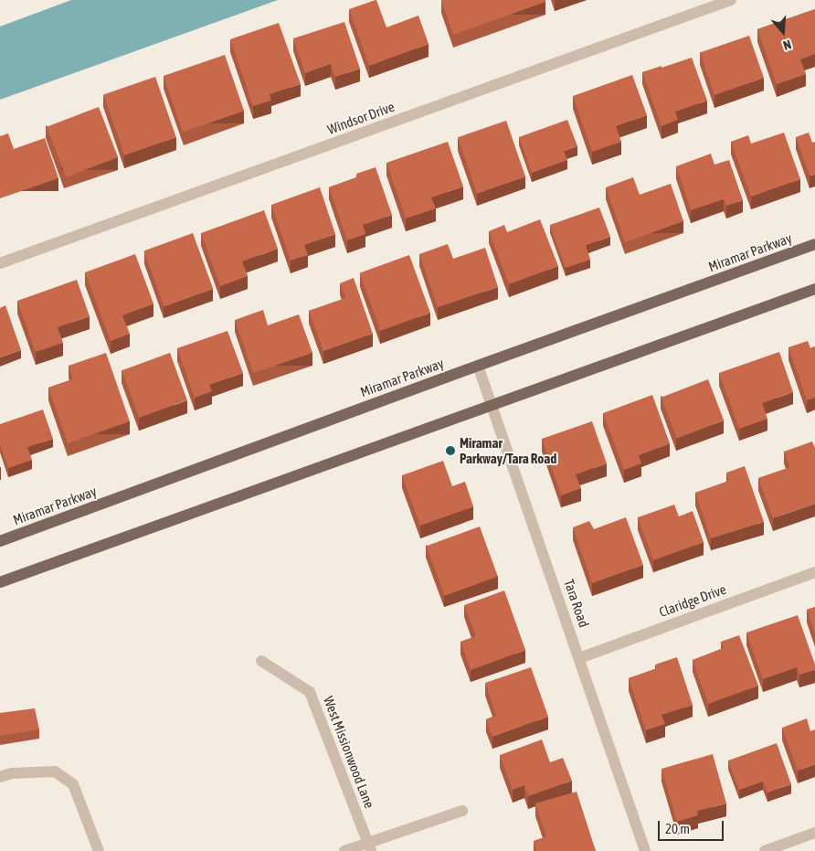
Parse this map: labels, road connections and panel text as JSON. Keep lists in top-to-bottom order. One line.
{"streets":{"main road":["Miramar Parkway"],"street":["Windsor Drive","Claridge Drive","Tara Road","West Missionwood Lane"]},"crossings":[["Miramar Parkway","Tara Road"],["Claridge Drive","Tara Road"]],"places":["Miramar Parkway/Tara Road"],"scale_bar":"20 m","north":"bottom"}
